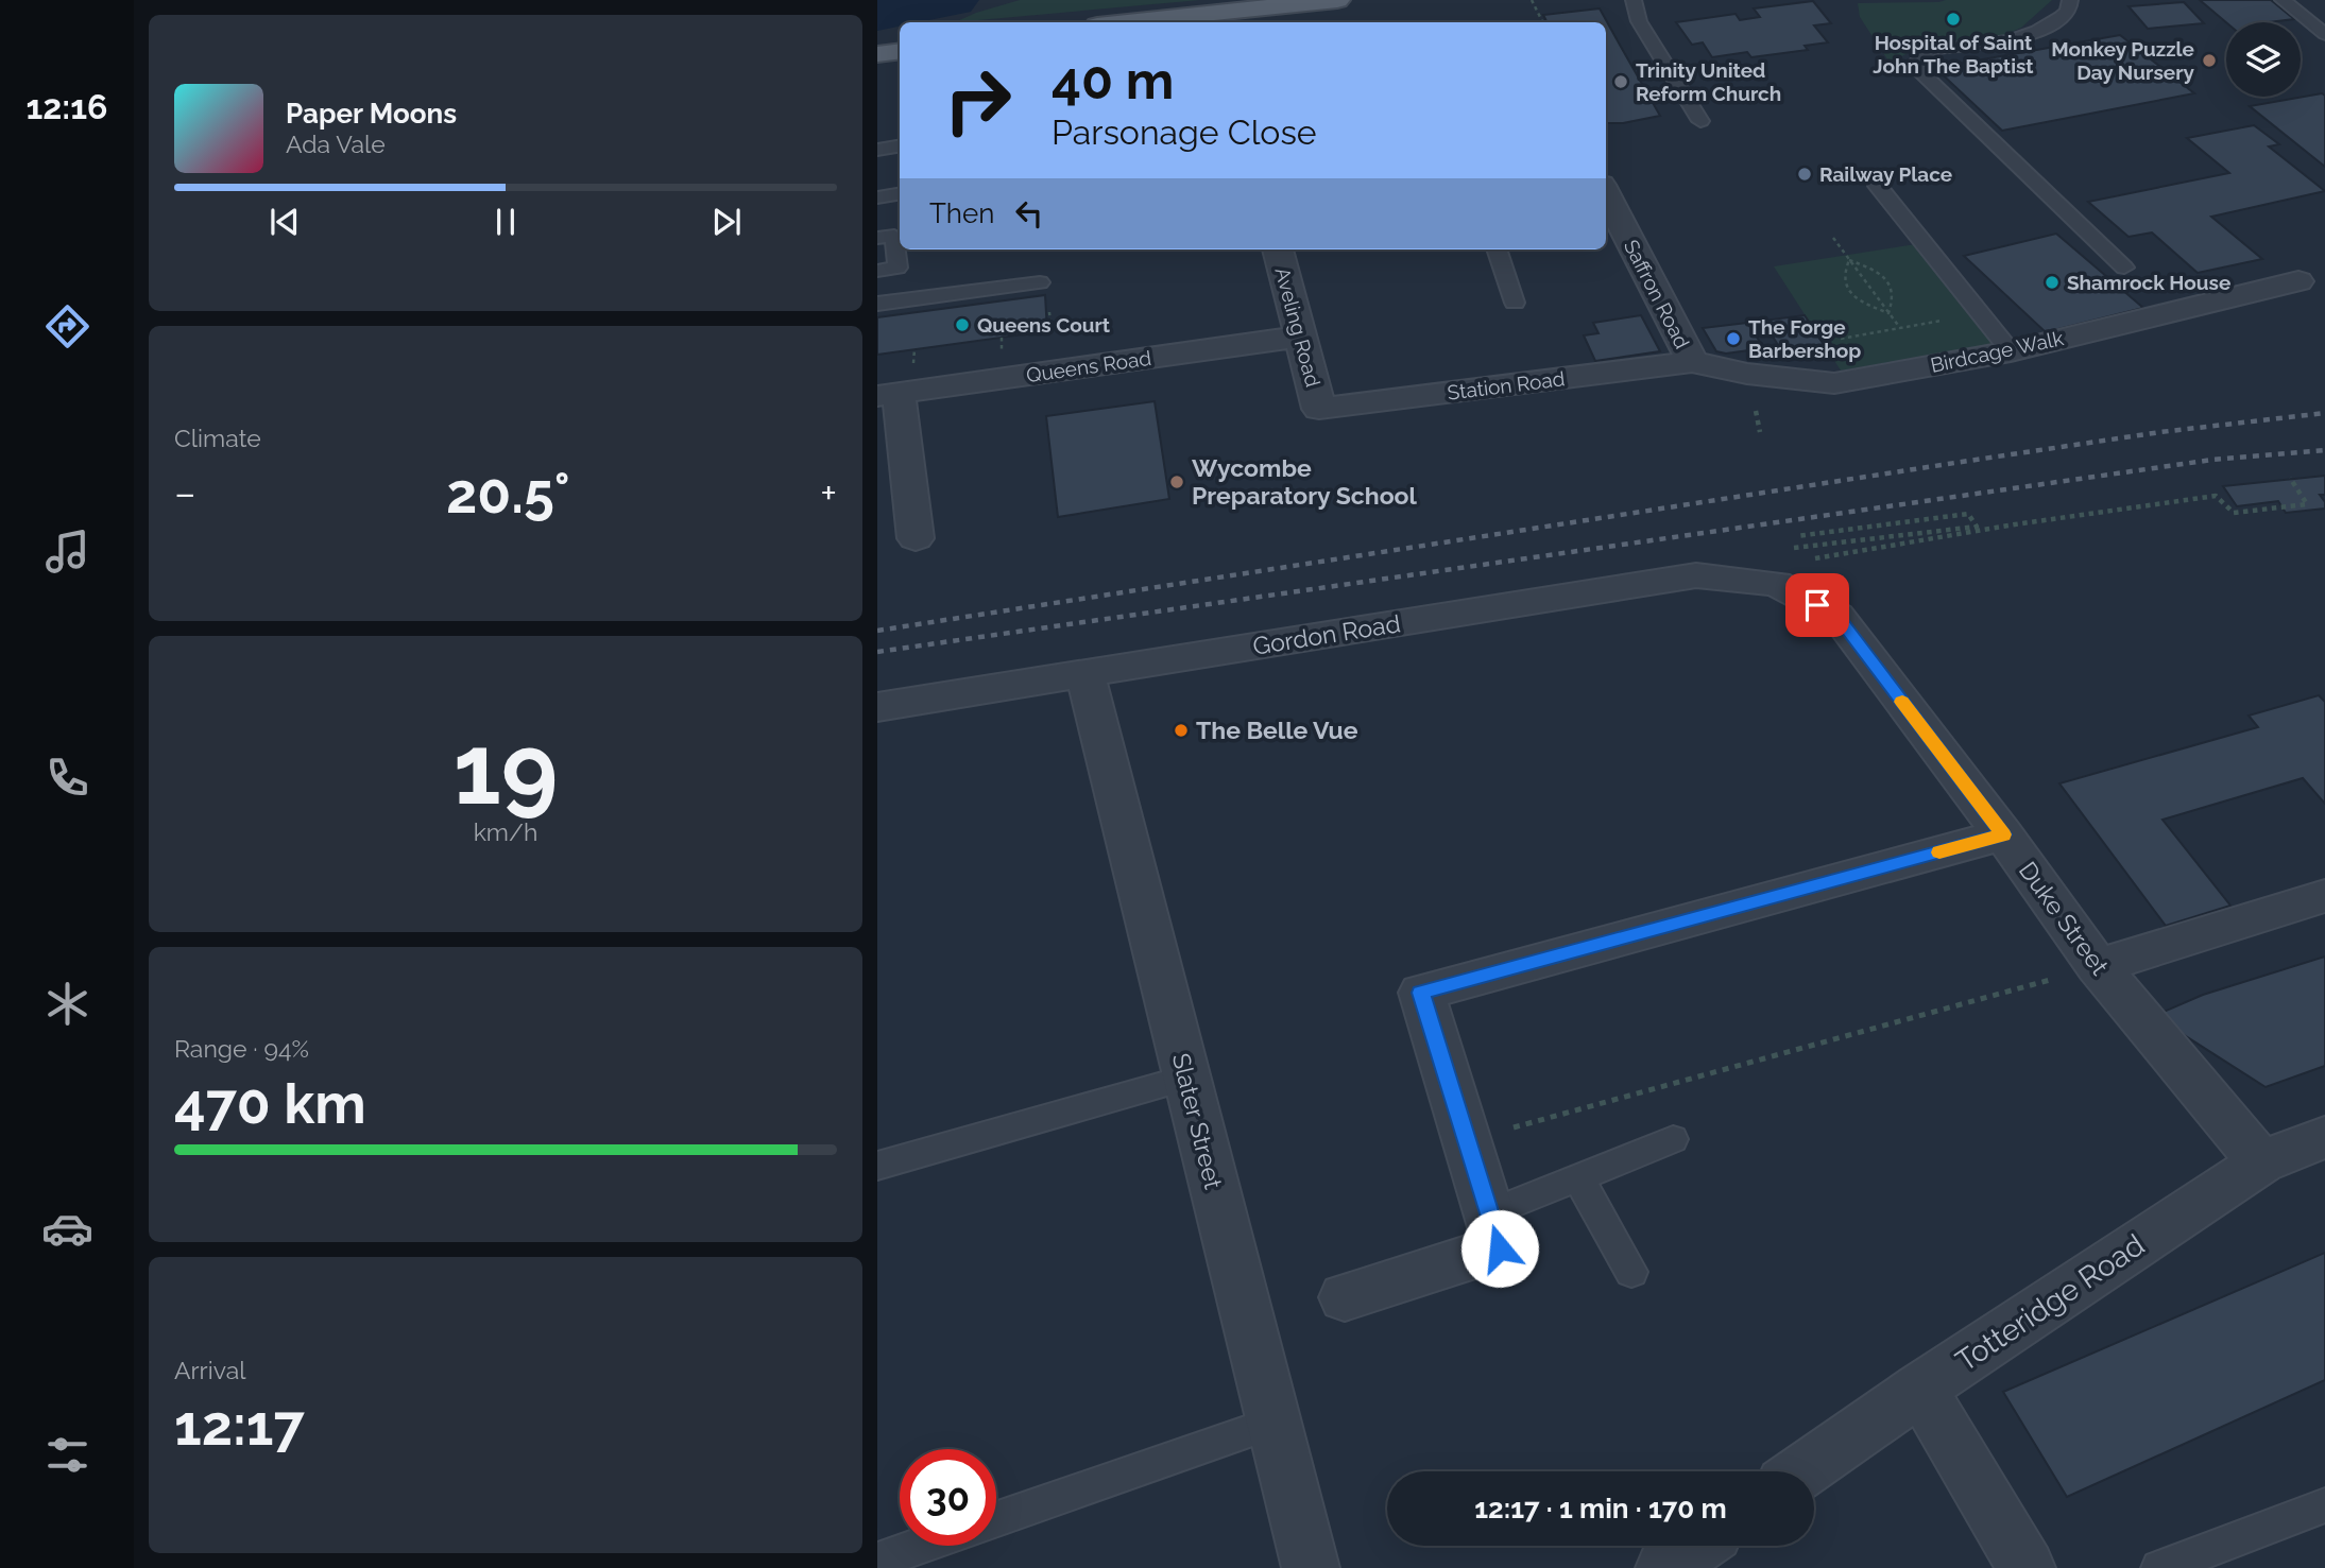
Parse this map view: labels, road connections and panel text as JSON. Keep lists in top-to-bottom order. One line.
{"streets":{"street":["Saffron Road","Aveling Road","Birdcage Walk","Queens Road","Station Road","Gordon Road","Duke Street","Slater Street","Totteridge Road"]},"crossings":[["Saffron Road","Birdcage Walk"],["Saffron Road","Station Road"],["Aveling Road","Queens Road"],["Aveling Road","Station Road"],["Birdcage Walk","Station Road"],["Gordon Road","Duke Street"],["Gordon Road","Slater Street"],["Duke Street","Totteridge Road"]],"places":["Hospital of Saint John The Baptist","Monkey Puzzle Day Nursery","Trinity United Reform Church","Railway Place","Shamrock House","Queens Court","The Forge Barbershop","Wycombe Preparatory School","The Belle Vue"],"page":{"tabs":"12:16","turn":["40 m","Parsonage Close"],"song":["Paper Moons","Ada Vale"],"then":"Then","tile":["Climate",["19","km/h"],["Range · 94%","470 km"],["Arrival","12:17"]],"heat":["−","20.5°","+"],"limit":"30","trip":"12:17 · 1 min · 170 m"}}
